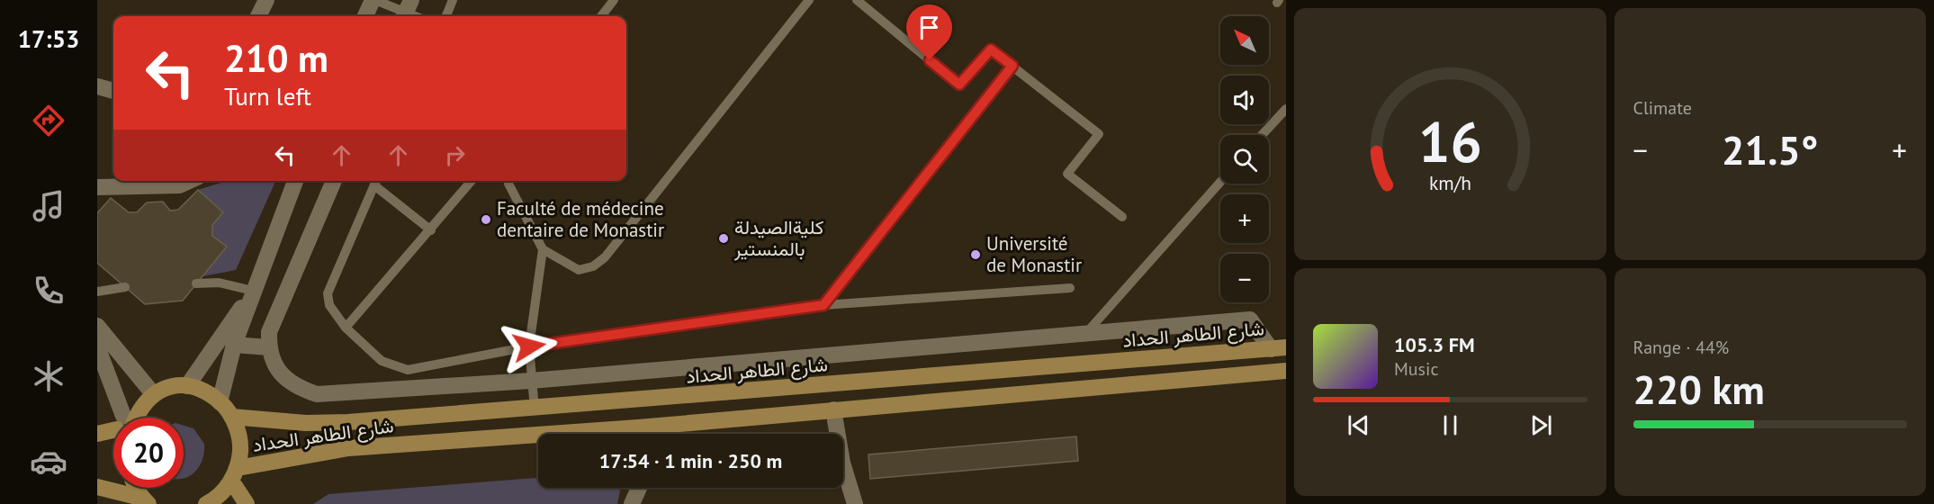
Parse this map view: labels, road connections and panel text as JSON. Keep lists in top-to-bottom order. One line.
{"streets":{"main road":["شارع الطاهر الحداد"]},"places":["Faculté de médecine dentaire de Monastir","كليةالصيدلة بالمنستير","Université de Monastir"],"north":"top left","page":{"tabs":"17:53","tile":["Climate",["Range · 44%","220 km"]],"map_buttons":["+","−"],"turn":["210 m","Turn left"],"heat":["−","21.5°","+"],"song":["105.3 FM","Music"],"limit":"20","trip":"17:54 · 1 min · 250 m","gauge":["16","km/h"]}}
